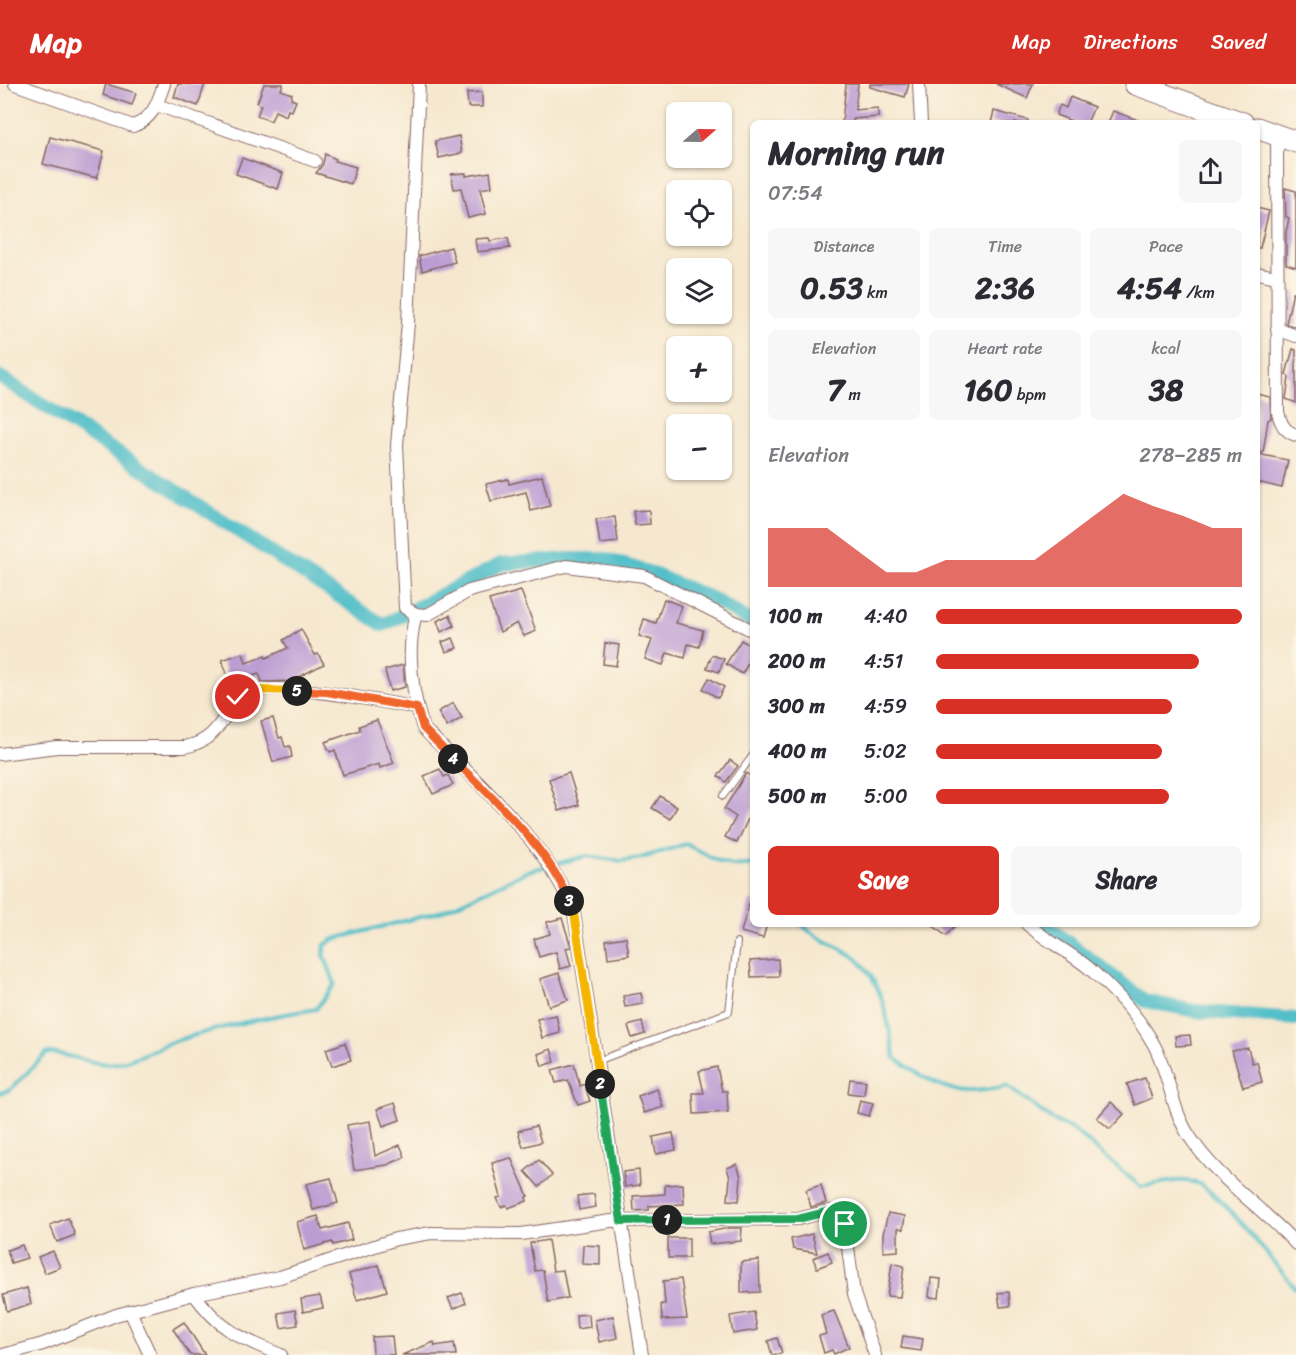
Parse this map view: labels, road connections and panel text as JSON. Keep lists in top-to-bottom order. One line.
{"north":"right","page":{"header":"Map","nav":["Map","Directions","Saved"],"map_buttons":["+","−"],"heading":["Morning run","07:54"],"stats":[["Distance","0.53 km"],["Time","2:36"],["Pace","4:54 /km"],["Elevation","7 m"],["Heart rate","160 bpm"],["kcal","38"]],"chart":["Elevation","278–285 m"],"list":[{"name":"100 m","note":"4:40"},{"name":"200 m","note":"4:51"},{"name":"300 m","note":"4:59"},{"name":"400 m","note":"5:02"},{"name":"500 m","note":"5:00"}],"pins":["5","4","3","2","1"],"buttons":["Save","Share"]}}
